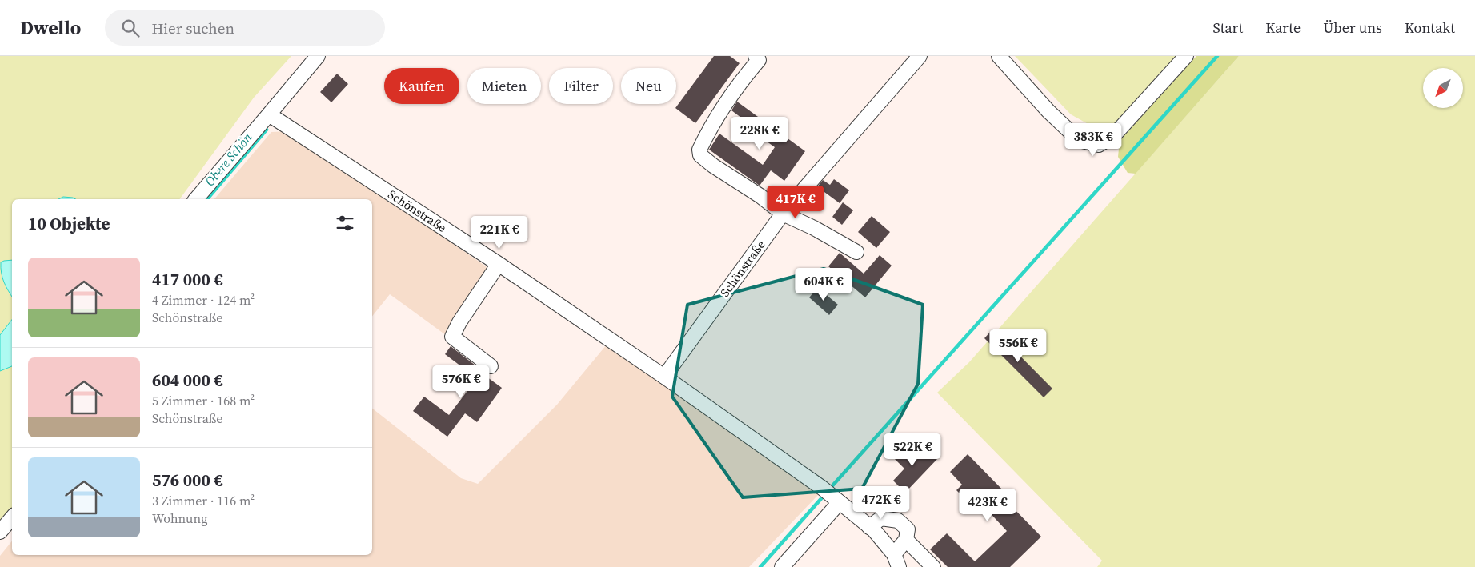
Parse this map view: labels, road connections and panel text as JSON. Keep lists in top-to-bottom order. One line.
{"streets":{"street":["Schönstraße"]},"water":["Obere Schön"],"north":"bottom left","page":{"header":"Dwello","search":"Hier suchen","nav":["Start","Karte","Über uns","Kontakt"],"chip":["Kaufen","Mieten","Filter","Neu"],"price":["228K €","383K €","417K €","221K €","604K €","556K €","576K €","522K €","472K €","423K €"],"heading":"10 Objekte","list":[{"name":"417 000 €","note":"4 Zimmer · 124 m² · Schönstraße"},{"name":"604 000 €","note":"5 Zimmer · 168 m² · Schönstraße"},{"name":"576 000 €","note":"3 Zimmer · 116 m² · Wohnung"}]}}
